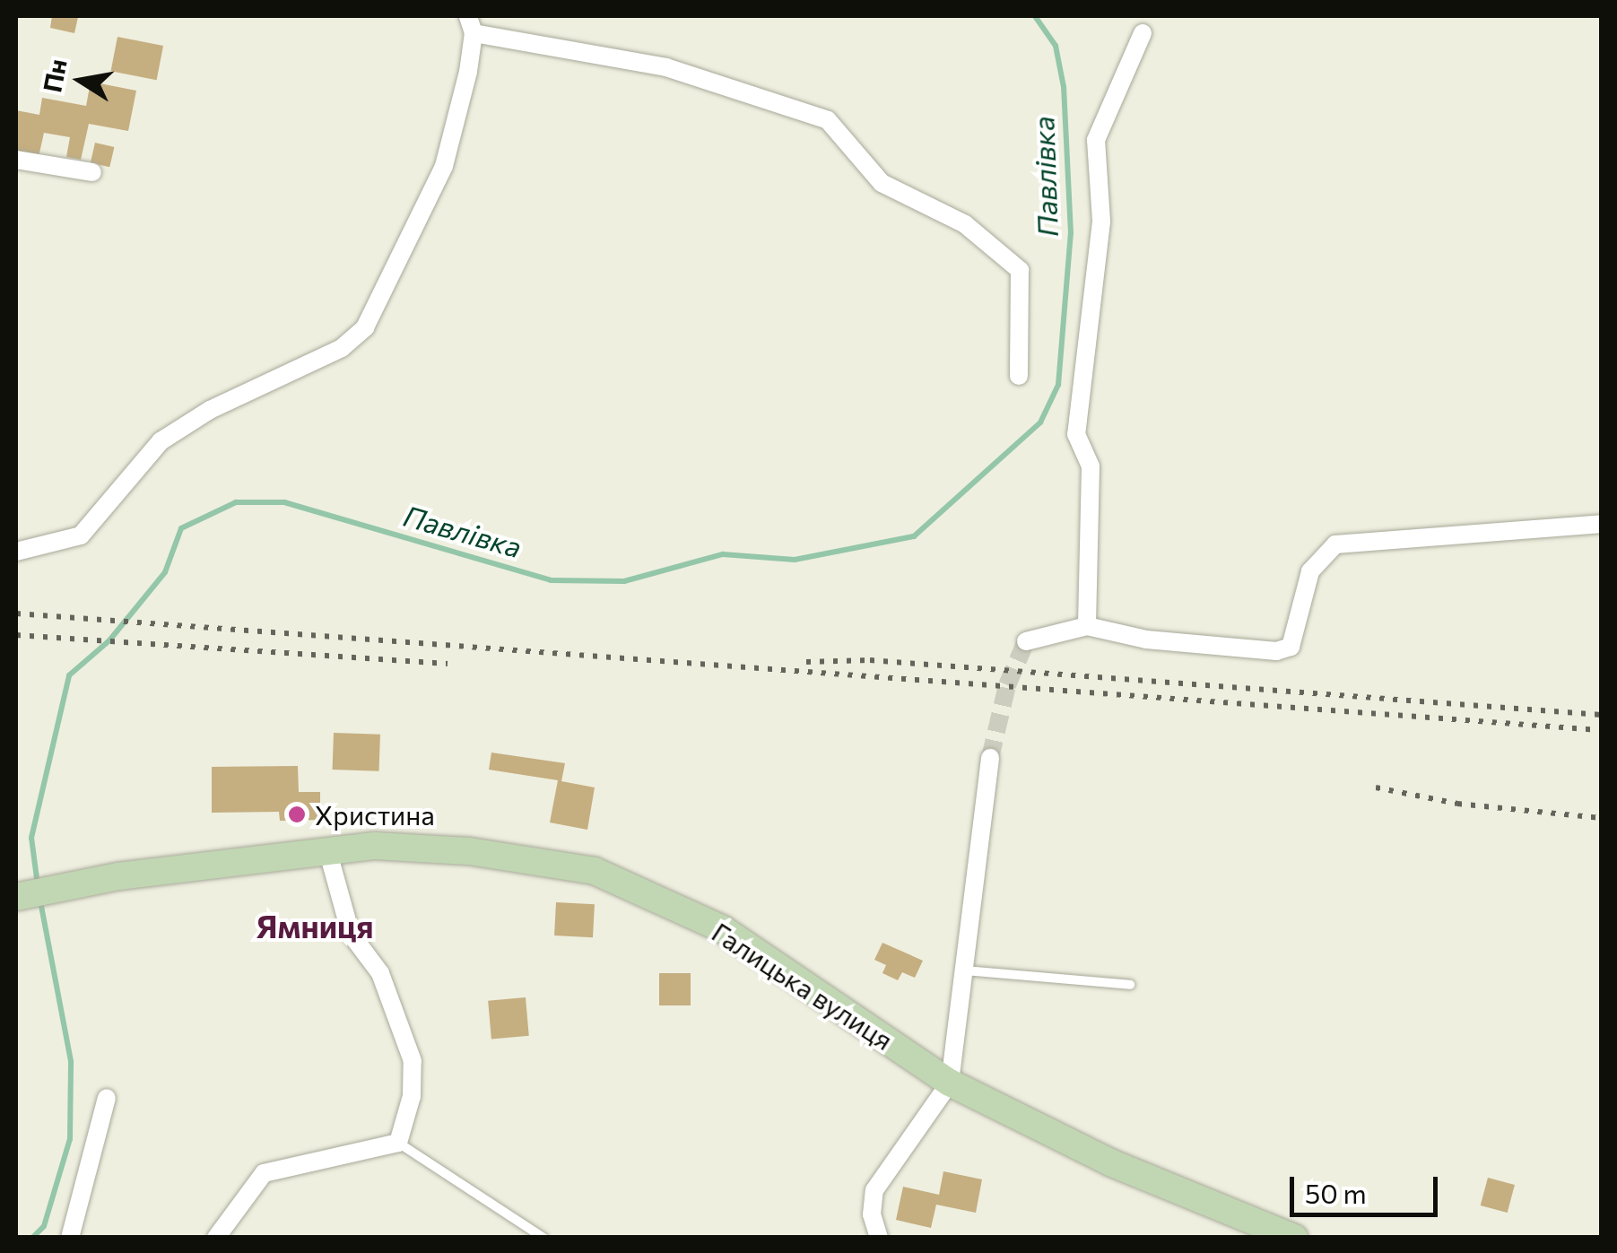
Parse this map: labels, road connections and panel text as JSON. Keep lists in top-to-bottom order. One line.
{"streets":{"main road":["Галицька вулиця"]},"districts":["Ямниця"],"water":["Павлівка"],"places":["Христина"],"scale_bar":"50 m","north":"left"}
